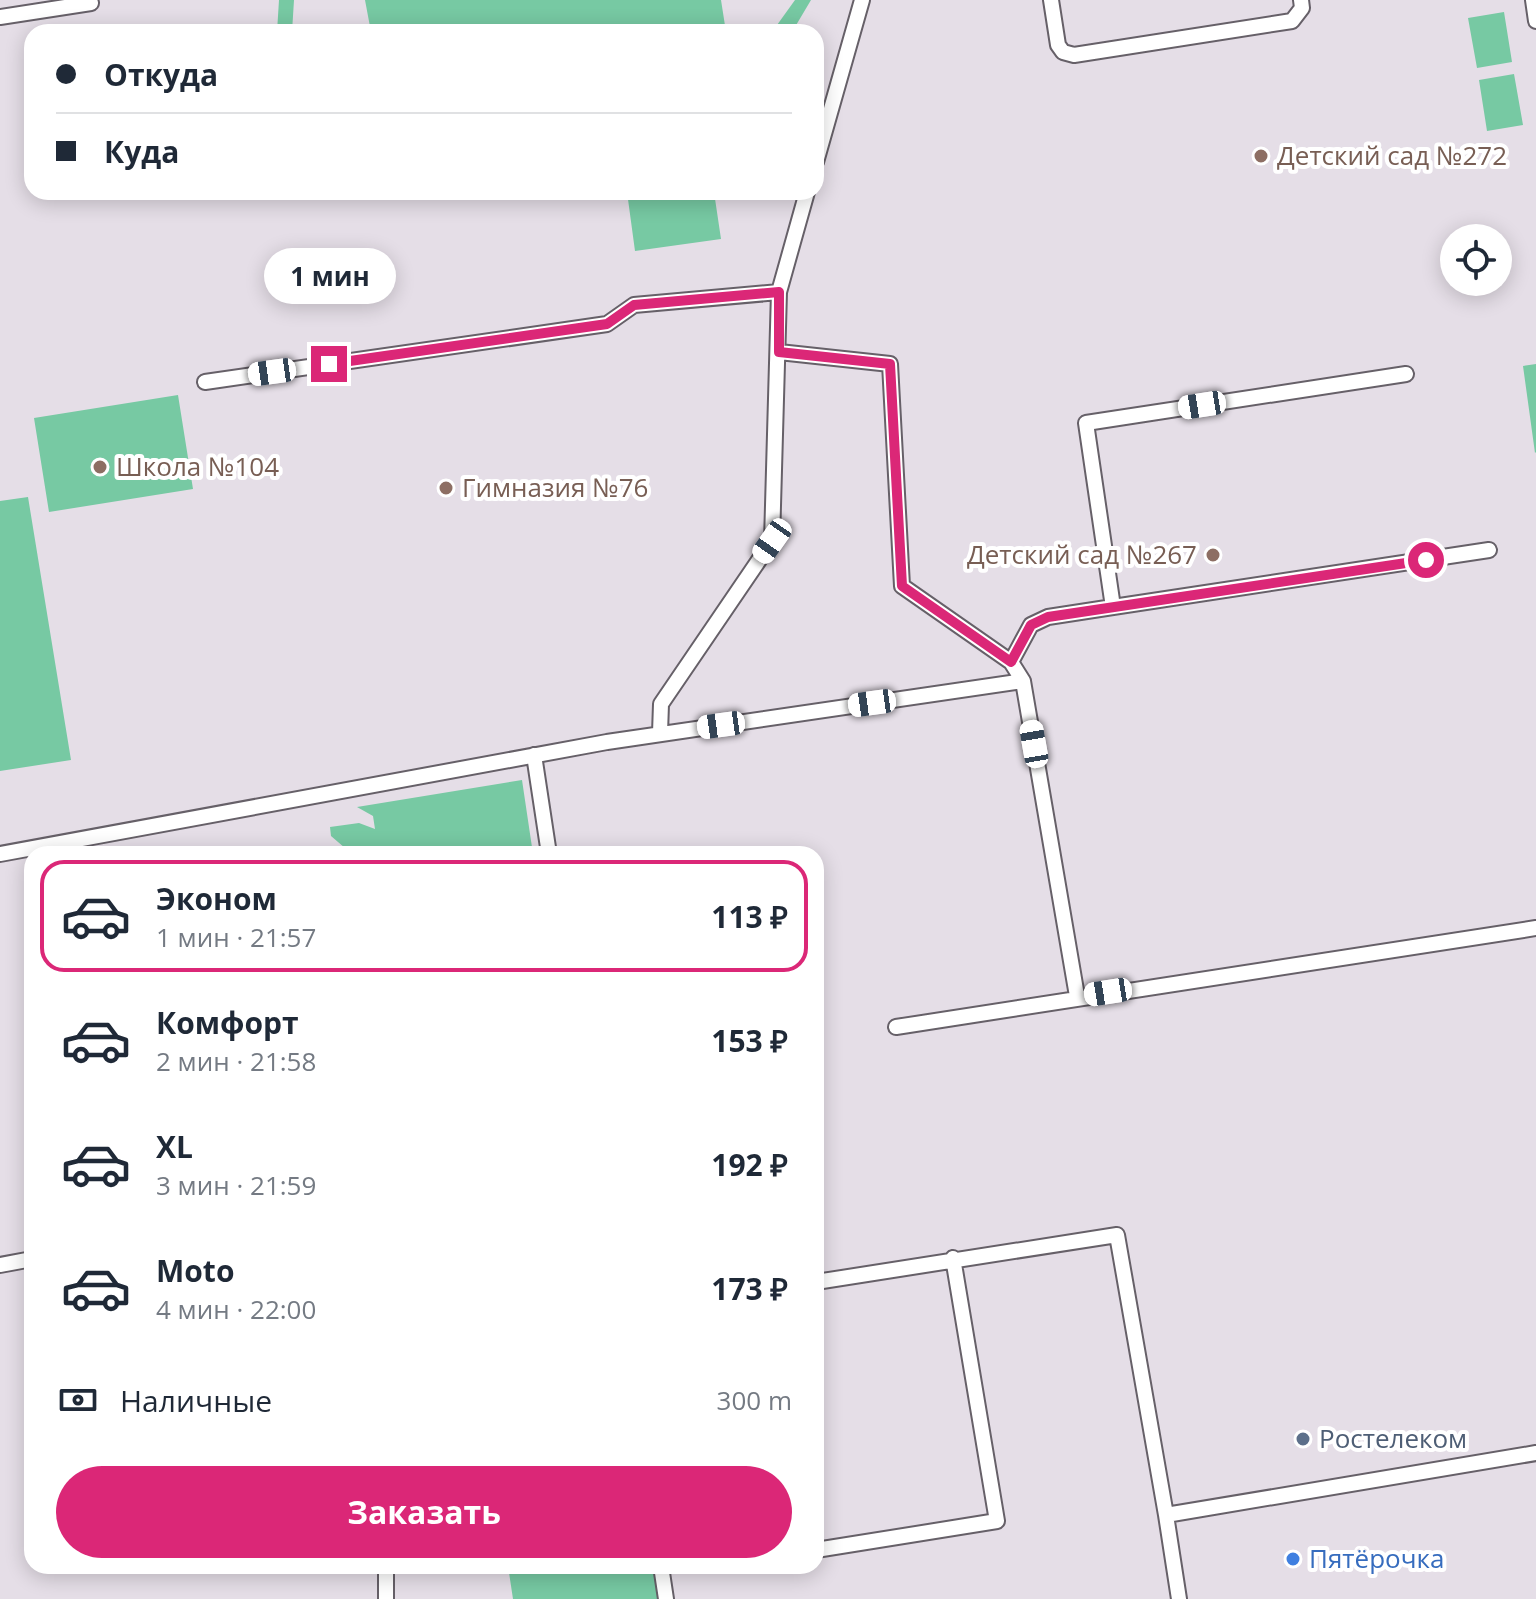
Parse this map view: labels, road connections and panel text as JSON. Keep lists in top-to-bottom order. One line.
{"places":["Детский сад №272","Школа №104","Гимназия №76","Детский сад №267","Ростелеком","Пятёрочка"],"page":{"banner":["Откуда","Куда"],"bubble":"1 мин","list":[{"name":"Эконом","note":"1 мин · 21:57","value":"113 ₽"},{"name":"Комфорт","note":"2 мин · 21:58","value":"153 ₽"},{"name":"XL","note":"3 мин · 21:59","value":"192 ₽"},{"name":"Moto","note":"4 мин · 22:00","value":"173 ₽"}],"pay":["Наличные","300 m"],"buttons":"Заказать"}}
